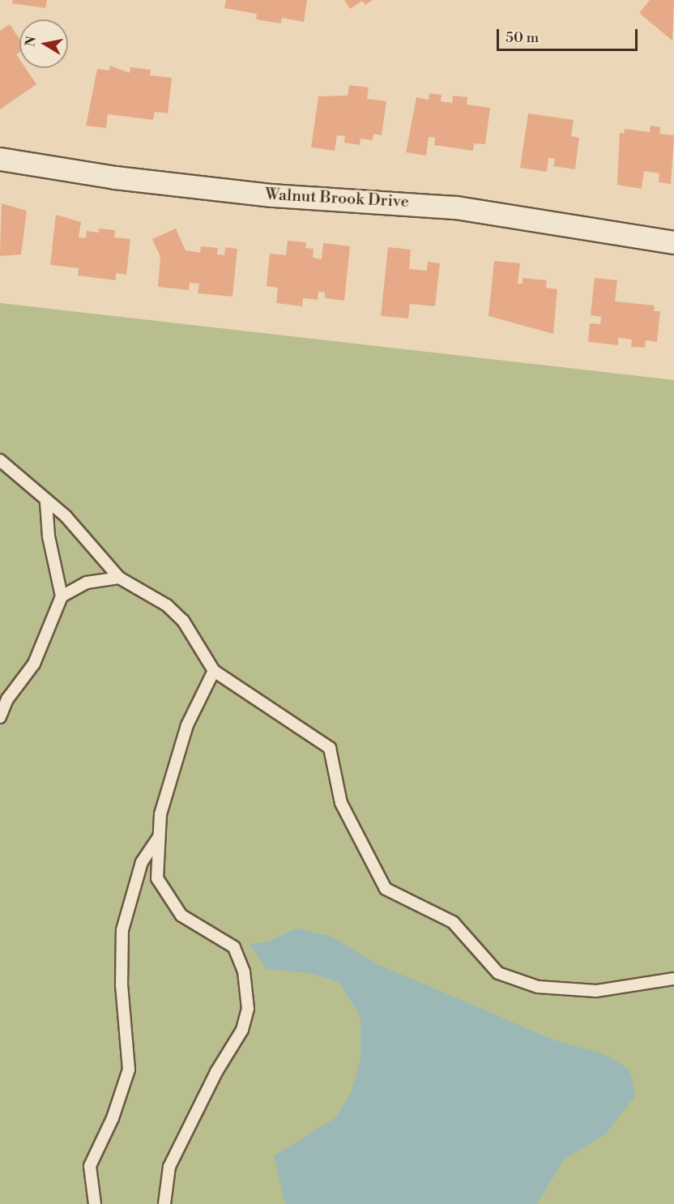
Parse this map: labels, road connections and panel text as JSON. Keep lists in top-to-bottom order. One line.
{"streets":{"street":["Walnut Brook Drive"]},"scale_bar":"50 m","north":"left"}
